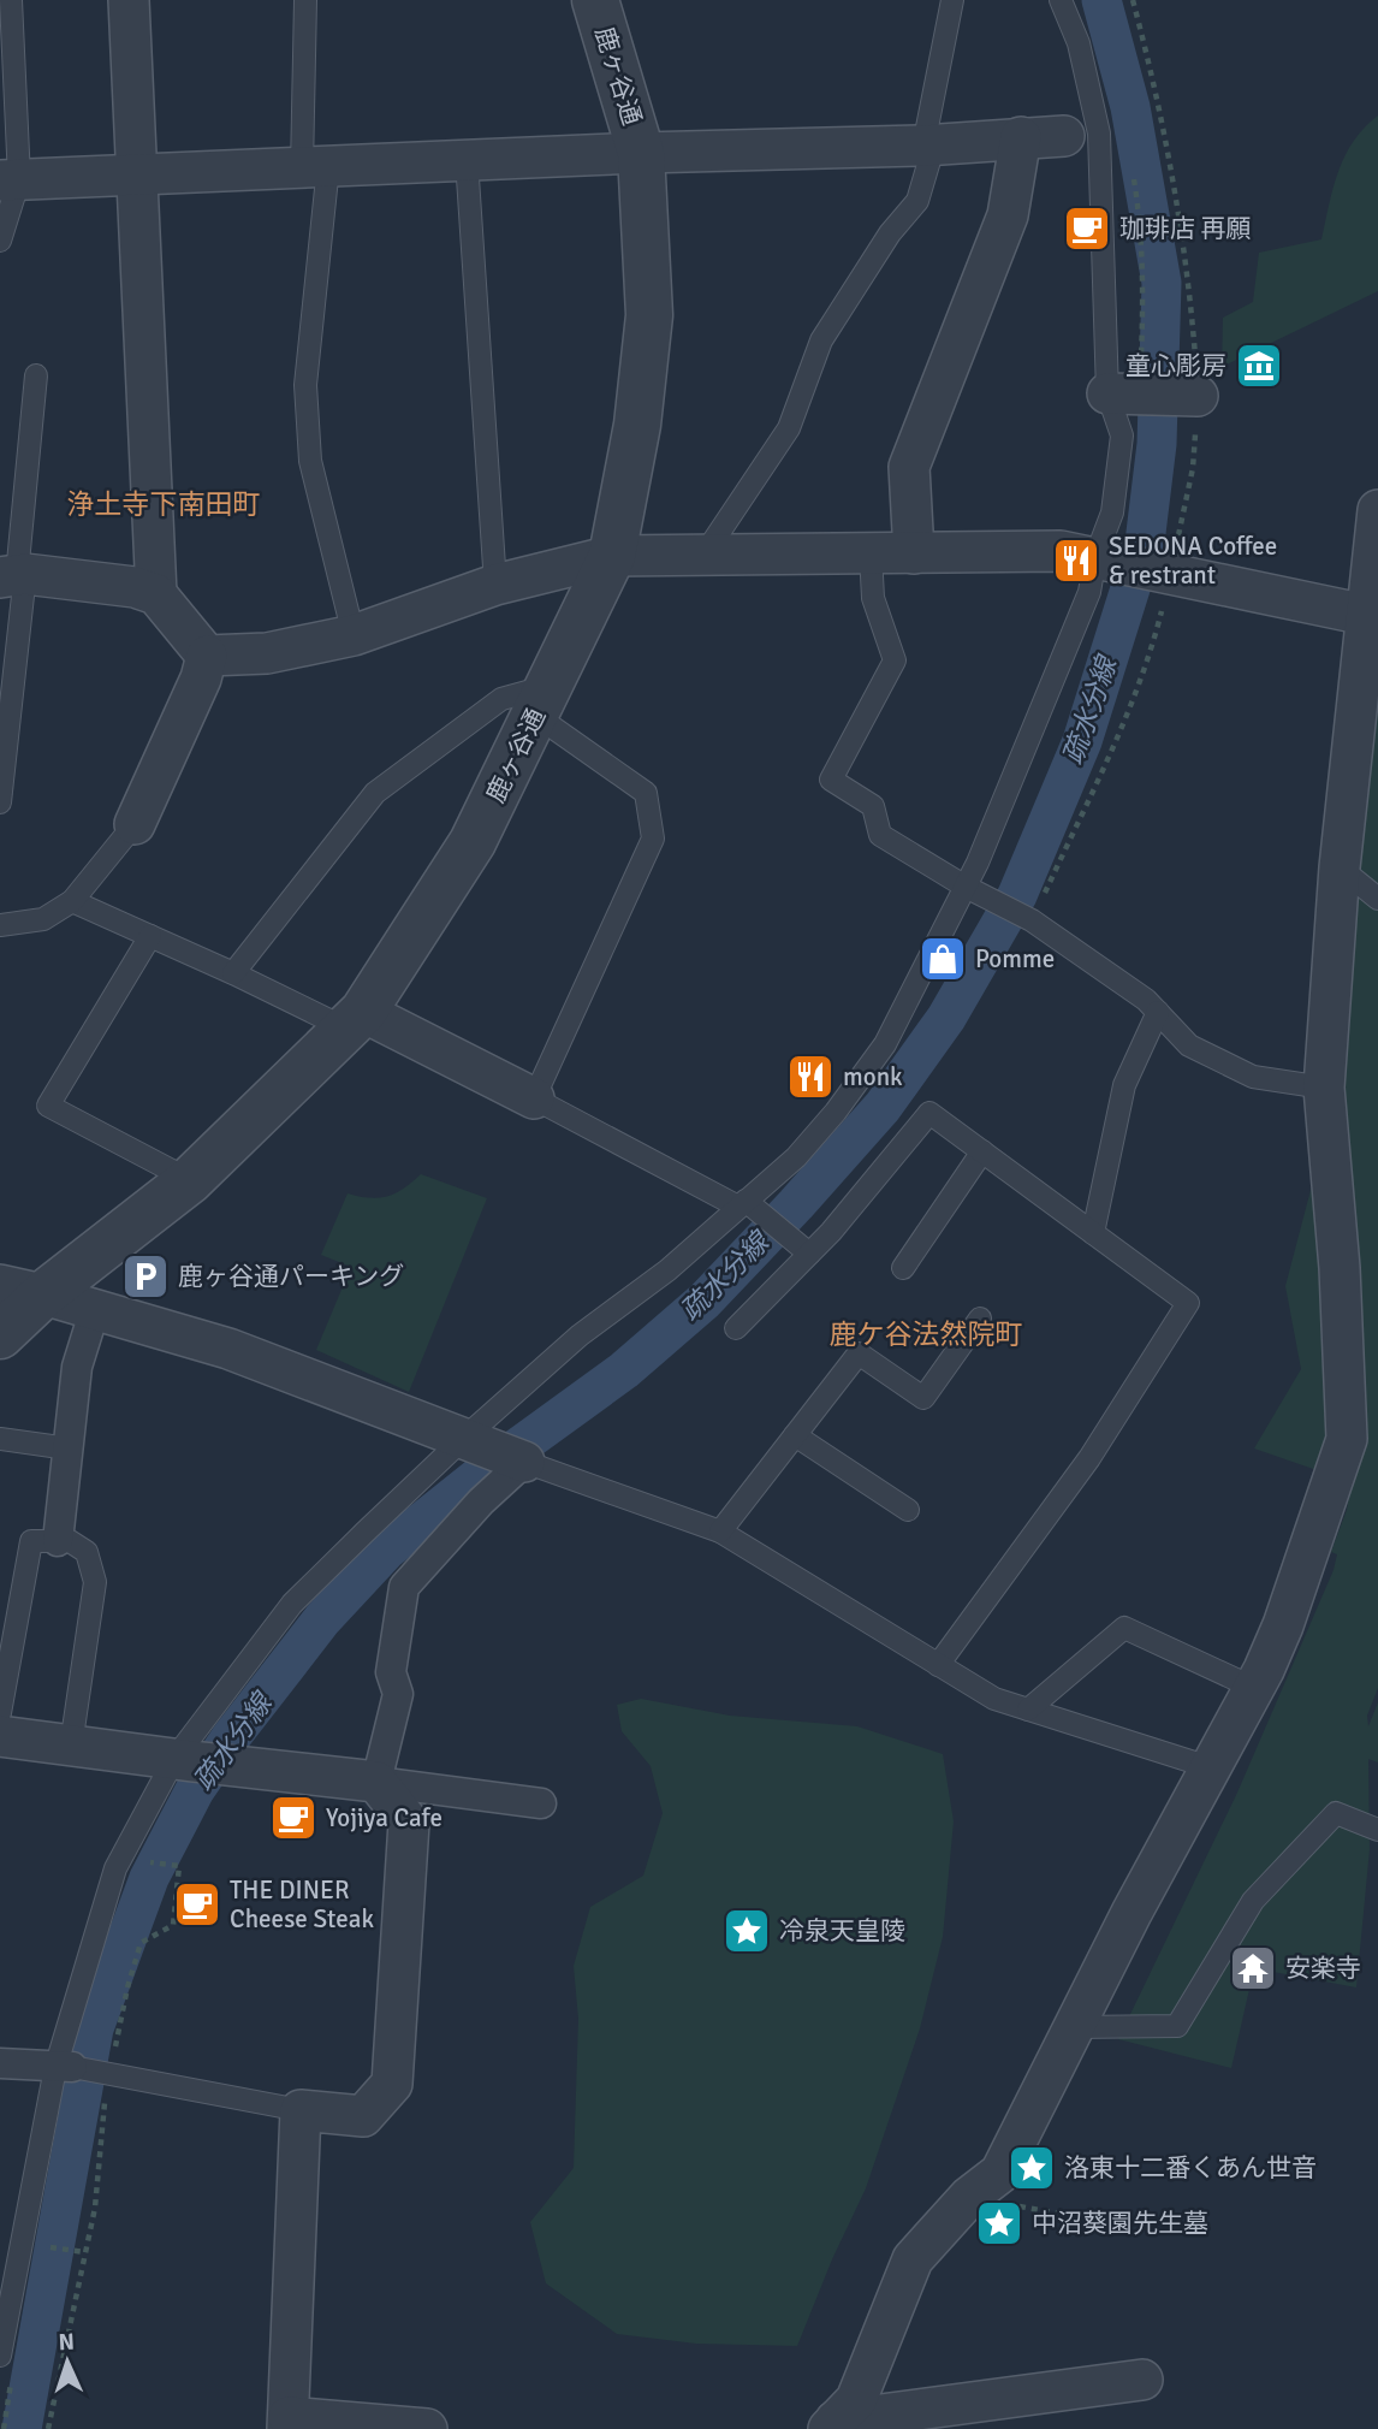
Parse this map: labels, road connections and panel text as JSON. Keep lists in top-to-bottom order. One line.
{"streets":{"street":["鹿ヶ谷通"]},"districts":["浄土寺下南田町","鹿ケ谷法然院町"],"water":["疏水分線"],"places":{"cafe":["珈琲店 再願","Yojiya Cafe","THE DINER Cheese Steak"],"museum":["童心彫房"],"restaurant":["SEDONA Coffee & restrant","monk"],"shop":["Pomme"],"parking":["鹿ヶ谷通パーキング"],"place":["冷泉天皇陵","洛東十二番くあん世音","中沼葵園先生墓"],"temple":["安楽寺"]},"north":"top"}
